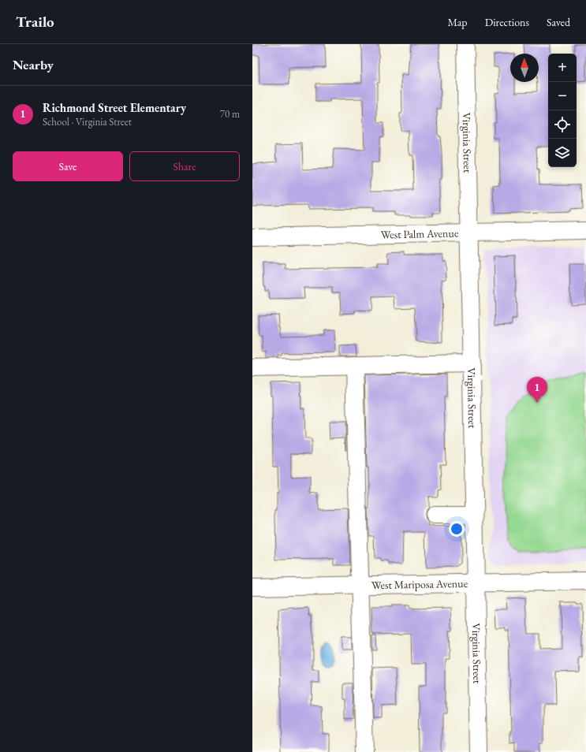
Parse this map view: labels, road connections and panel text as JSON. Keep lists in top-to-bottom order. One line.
{"streets":{"street":["Virginia Street","West Palm Avenue","West Mariposa Avenue"]},"crossings":[["Virginia Street","West Palm Avenue"],["Virginia Street","West Mariposa Avenue"]],"north":"top","page":{"header":"Trailo","nav":["Map","Directions","Saved"],"heading":"Nearby","map_buttons":["+","−"],"list":[{"mark":"1","name":"Richmond Street Elementary","note":"School · Virginia Street","value":"70 m"}],"buttons":["Save","Share"],"pins":"1"}}
